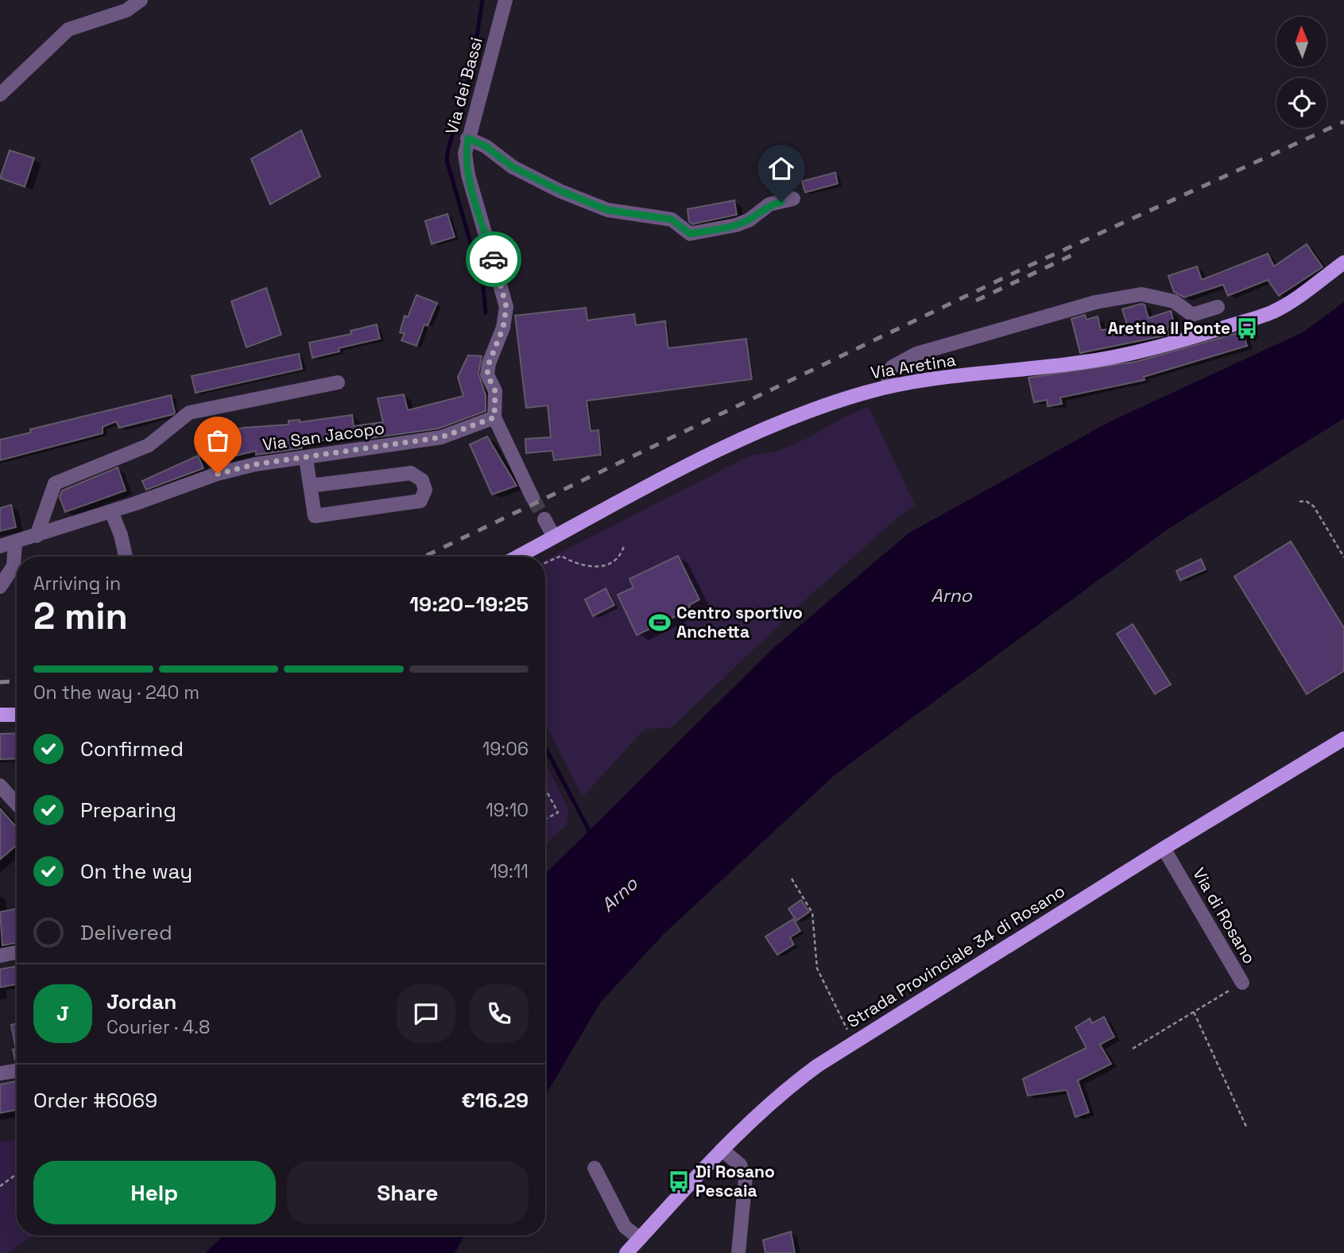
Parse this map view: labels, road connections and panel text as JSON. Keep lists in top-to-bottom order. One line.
{"streets":{"main road":["Via Aretina","Strada Provinciale 34 di Rosano"],"street":["Via dei Bassi","Via San Jacopo","Via di Rosano"]},"crossings":[["Via dei Bassi","Via San Jacopo"],["Via di Rosano","Strada Provinciale 34 di Rosano"]],"water":["Arno"],"places":{"bus stop":["Aretina Il Ponte","Di Rosano Pescaia"],"sports":["Centro sportivo Anchetta"]},"north":"top","page":{"heading":["2 min","Arriving in","19:20–19:25"],"panel":["Jordan","Courier · 4.8","Order #6069","€16.29"],"bar":"On the way · 240 m","list":[["Confirmed","19:06"],["Preparing","19:10"],["On the way","19:11"],"Delivered"],"round":"J","buttons":["Help","Share"]}}
